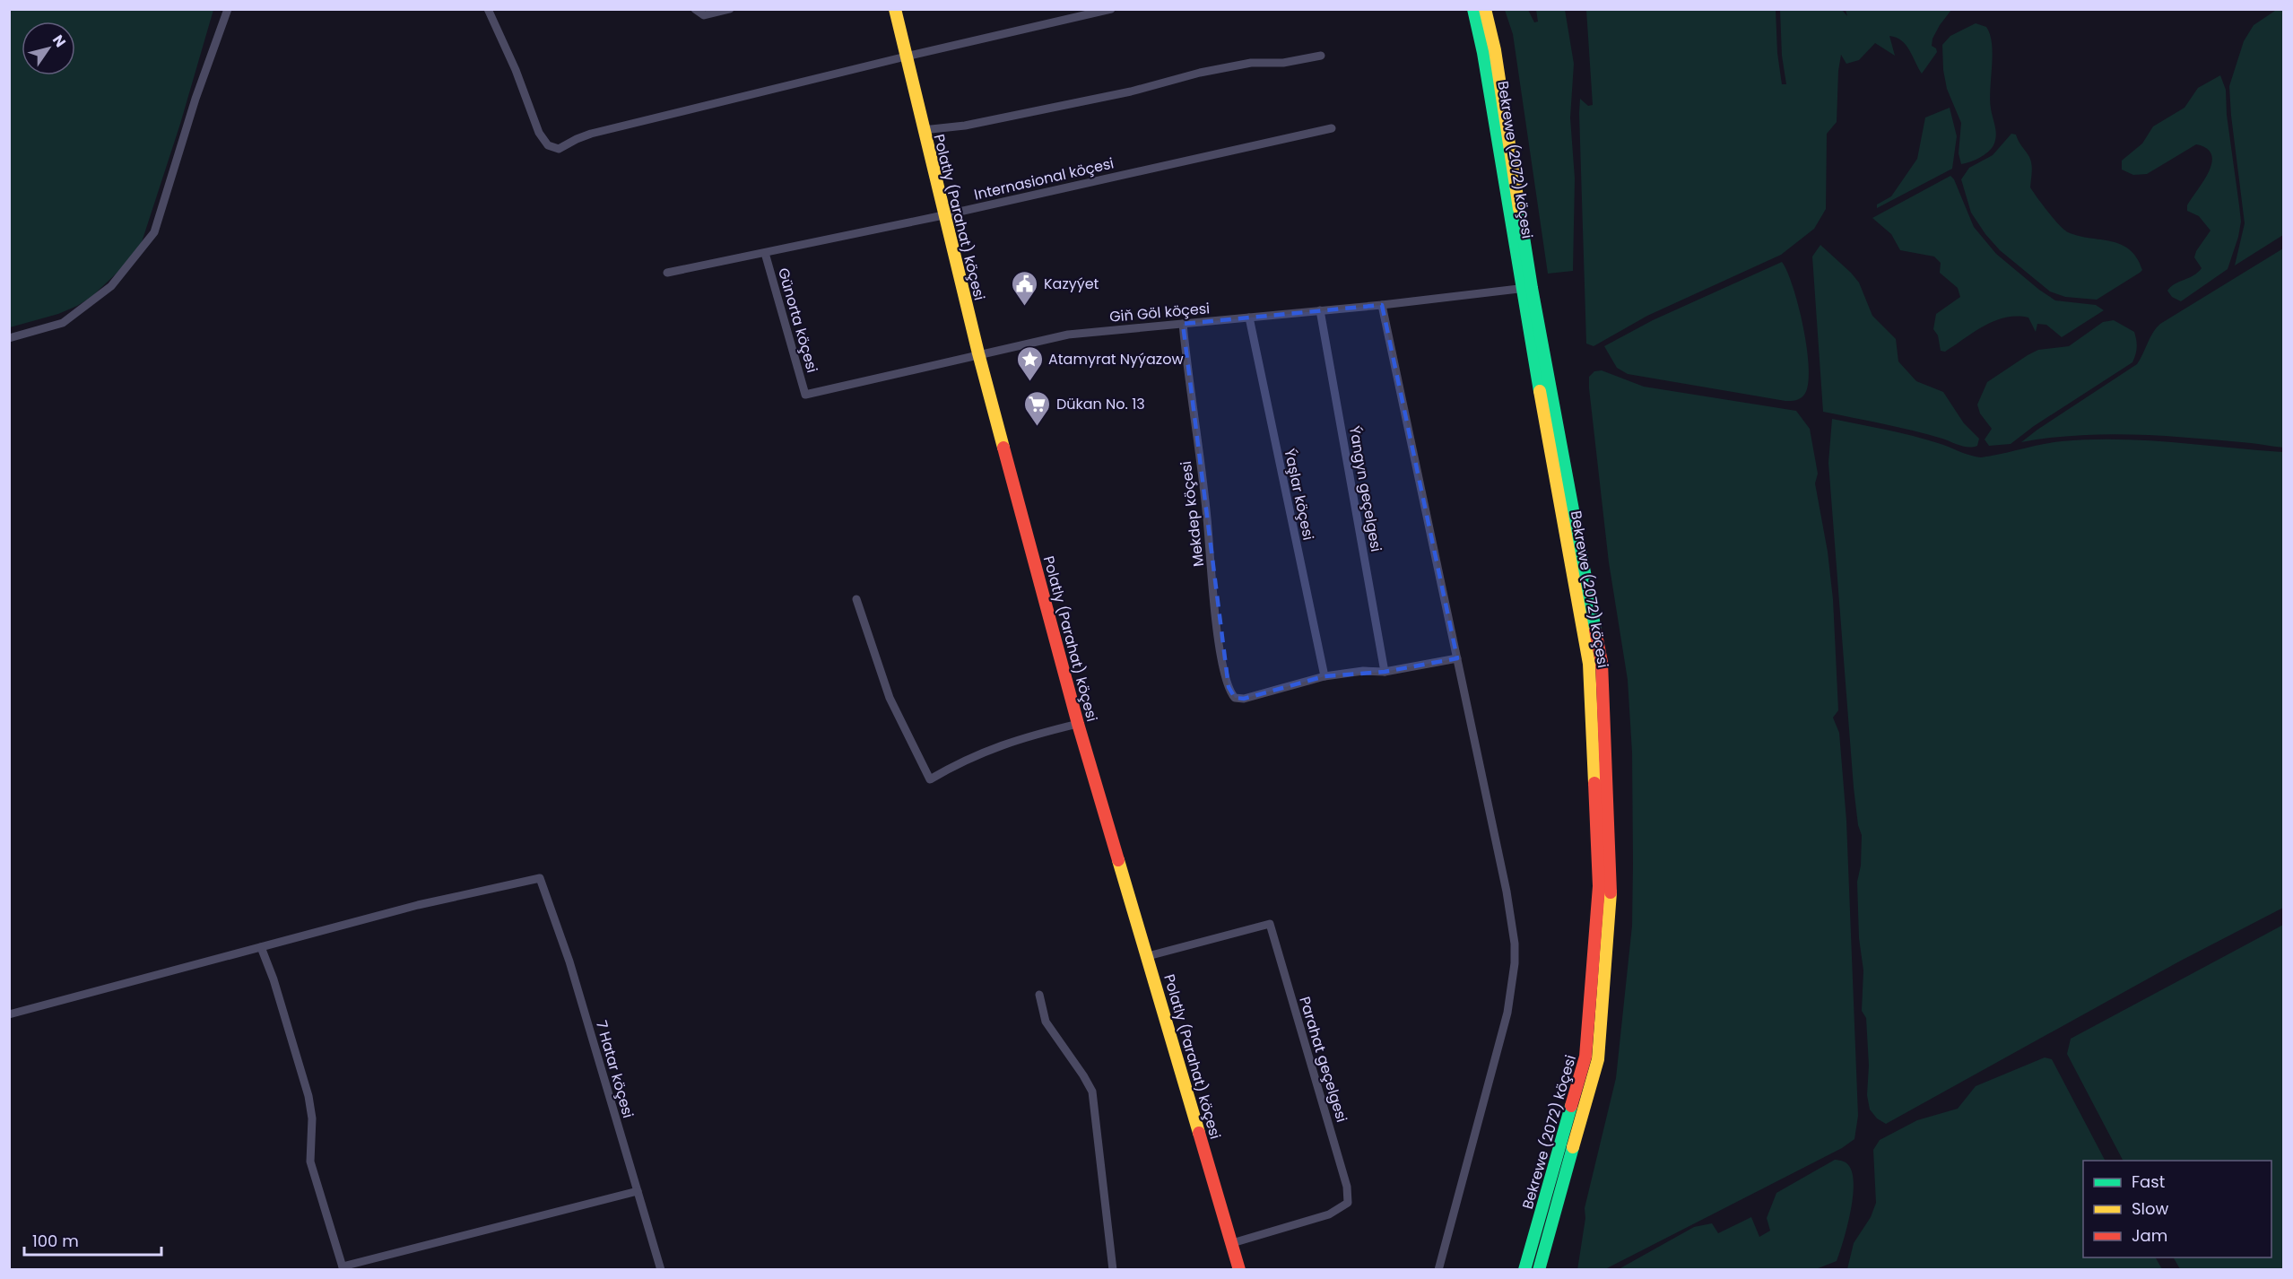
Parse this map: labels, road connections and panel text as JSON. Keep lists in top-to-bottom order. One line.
{"streets":{"main road":["Bekrewe (2072) köçesi","Polatly (Parahat) köçesi"],"street":["Internasional köçesi","Giň Göl köçesi","Günorta köçesi","Ýangyn geçelgesi","Ýaşlar köçesi","Mekdep köçesi","Parahat geçelgesi","7 Hatar köçesi"]},"crossings":[["Bekrewe (2072) köçesi","Giň Göl köçesi"],["Internasional köçesi","Polatly (Parahat) köçesi"],["Internasional köçesi","Günorta köçesi"],["Polatly (Parahat) köçesi","Giň Göl köçesi"],["Polatly (Parahat) köçesi","Parahat geçelgesi"],["Giň Göl köçesi","Günorta köçesi"],["Giň Göl köçesi","Ýangyn geçelgesi"],["Giň Göl köçesi","Ýaşlar köçesi"],["Giň Göl köçesi","Mekdep köçesi"],["Ýaşlar köçesi","Mekdep köçesi"]],"places":{"public building":["Kazyýet"],"place":["Atamyrat Nyýazow"],"supermarket":["Dükan No. 13"]},"legend":["Fast","Slow","Jam"],"scale_bar":"100 m","north":"top right"}
